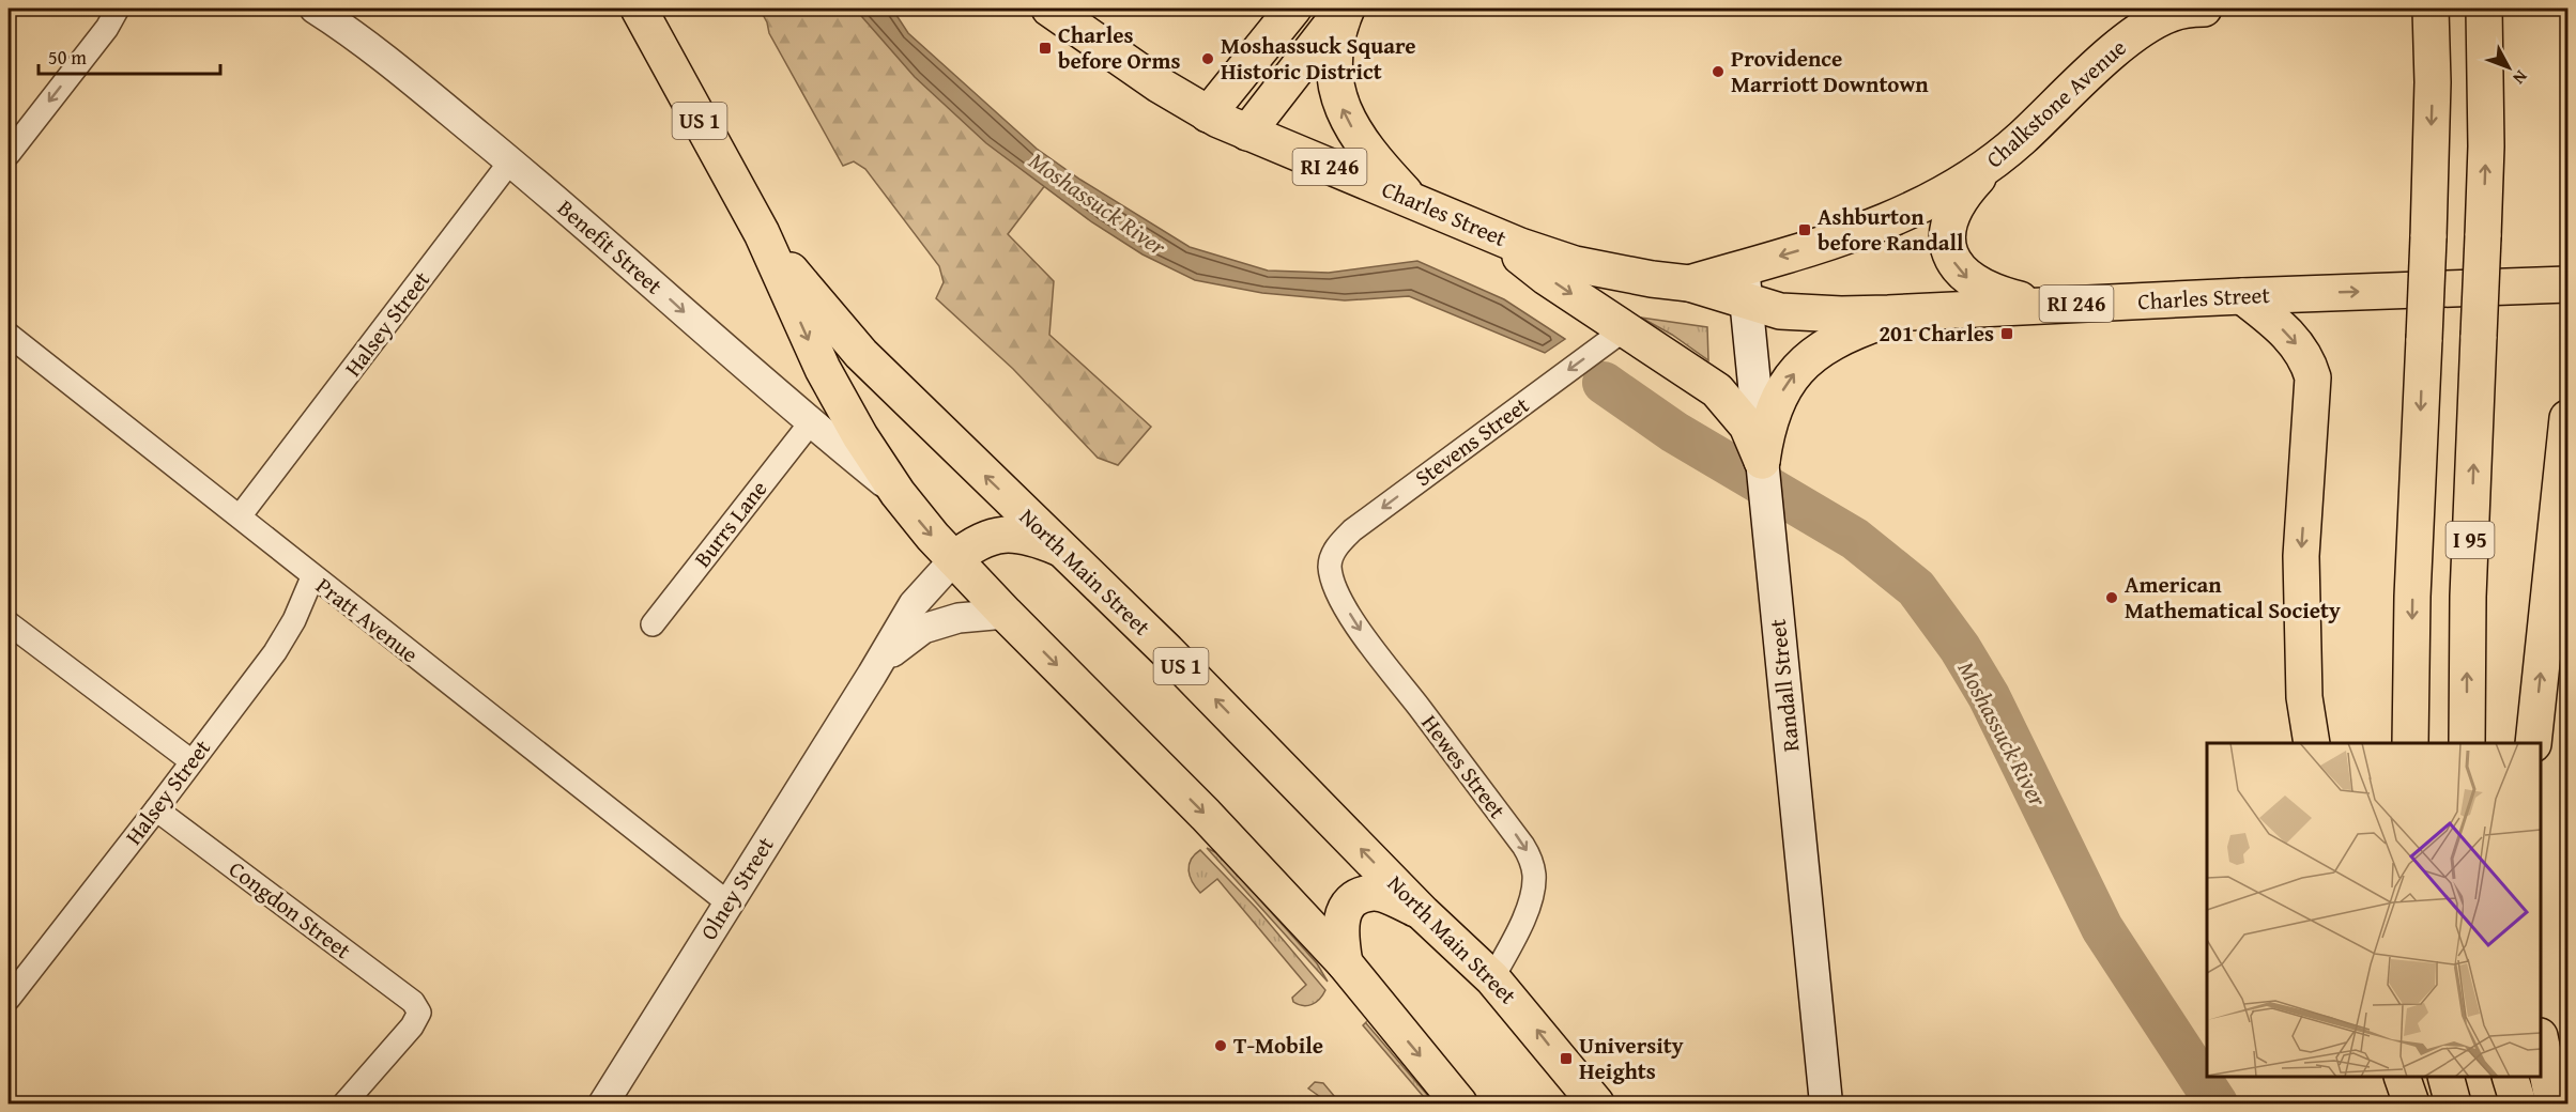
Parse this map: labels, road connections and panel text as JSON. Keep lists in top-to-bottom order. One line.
{"streets":{"main road":["Chalkstone Avenue","US 1","RI 246","Charles Street","I 95","North Main Street","Randall Street"],"street":["Benefit Street","Halsey Street","Stevens Street","Burrs Lane","Pratt Avenue","Hewes Street","Olney Street","Congdon Street"]},"crossings":[["Chalkstone Avenue","Charles Street"],["Chalkstone Avenue","Randall Street"],["Charles Street","Randall Street"],["Benefit Street","Halsey Street"],["Benefit Street","Burrs Lane"],["Benefit Street","North Main Street"],["Halsey Street","Pratt Avenue"],["Halsey Street","Congdon Street"],["Stevens Street","Hewes Street"],["North Main Street","Hewes Street"],["North Main Street","Olney Street"],["Pratt Avenue","Olney Street"]],"one_way":["Chalkstone Avenue","Benefit Street","Stevens Street","Hewes Street"],"water":["Moshassuck River"],"places":{"transit":["Charles before Orms","Ashburton before Randall","201 Charles","University Heights"],"other":["Moshassuck Square Historic District","Providence Marriott Downtown","American Mathematical Society","T-Mobile"]},"scale_bar":"50 m","north":"bottom right"}
